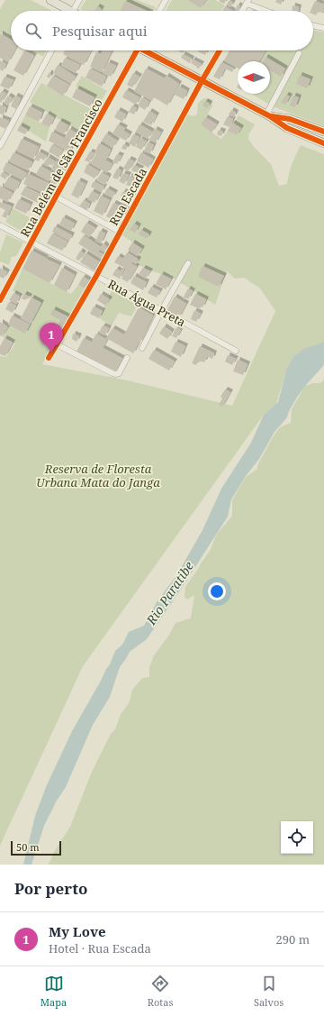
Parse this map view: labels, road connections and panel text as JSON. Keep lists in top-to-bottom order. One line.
{"streets":{"street":["Rua Belém de São Francisco","Rua Escada","Rua Água Preta"]},"crossings":[["Rua Belém de São Francisco","Rua Água Preta"],["Rua Escada","Rua Água Preta"]],"water":["Rio Paratibe"],"parks":["Reserva de Floresta Urbana Mata do Janga"],"scale_bar":"50 m","north":"left","page":{"search":"Pesquisar aqui","pins":"1","scale":"50 m","heading":"Por perto","list":[{"mark":"1","name":"My Love","note":"Hotel · Rua Escada","value":"290 m"}],"nav":["Mapa","Rotas","Salvos"]}}
